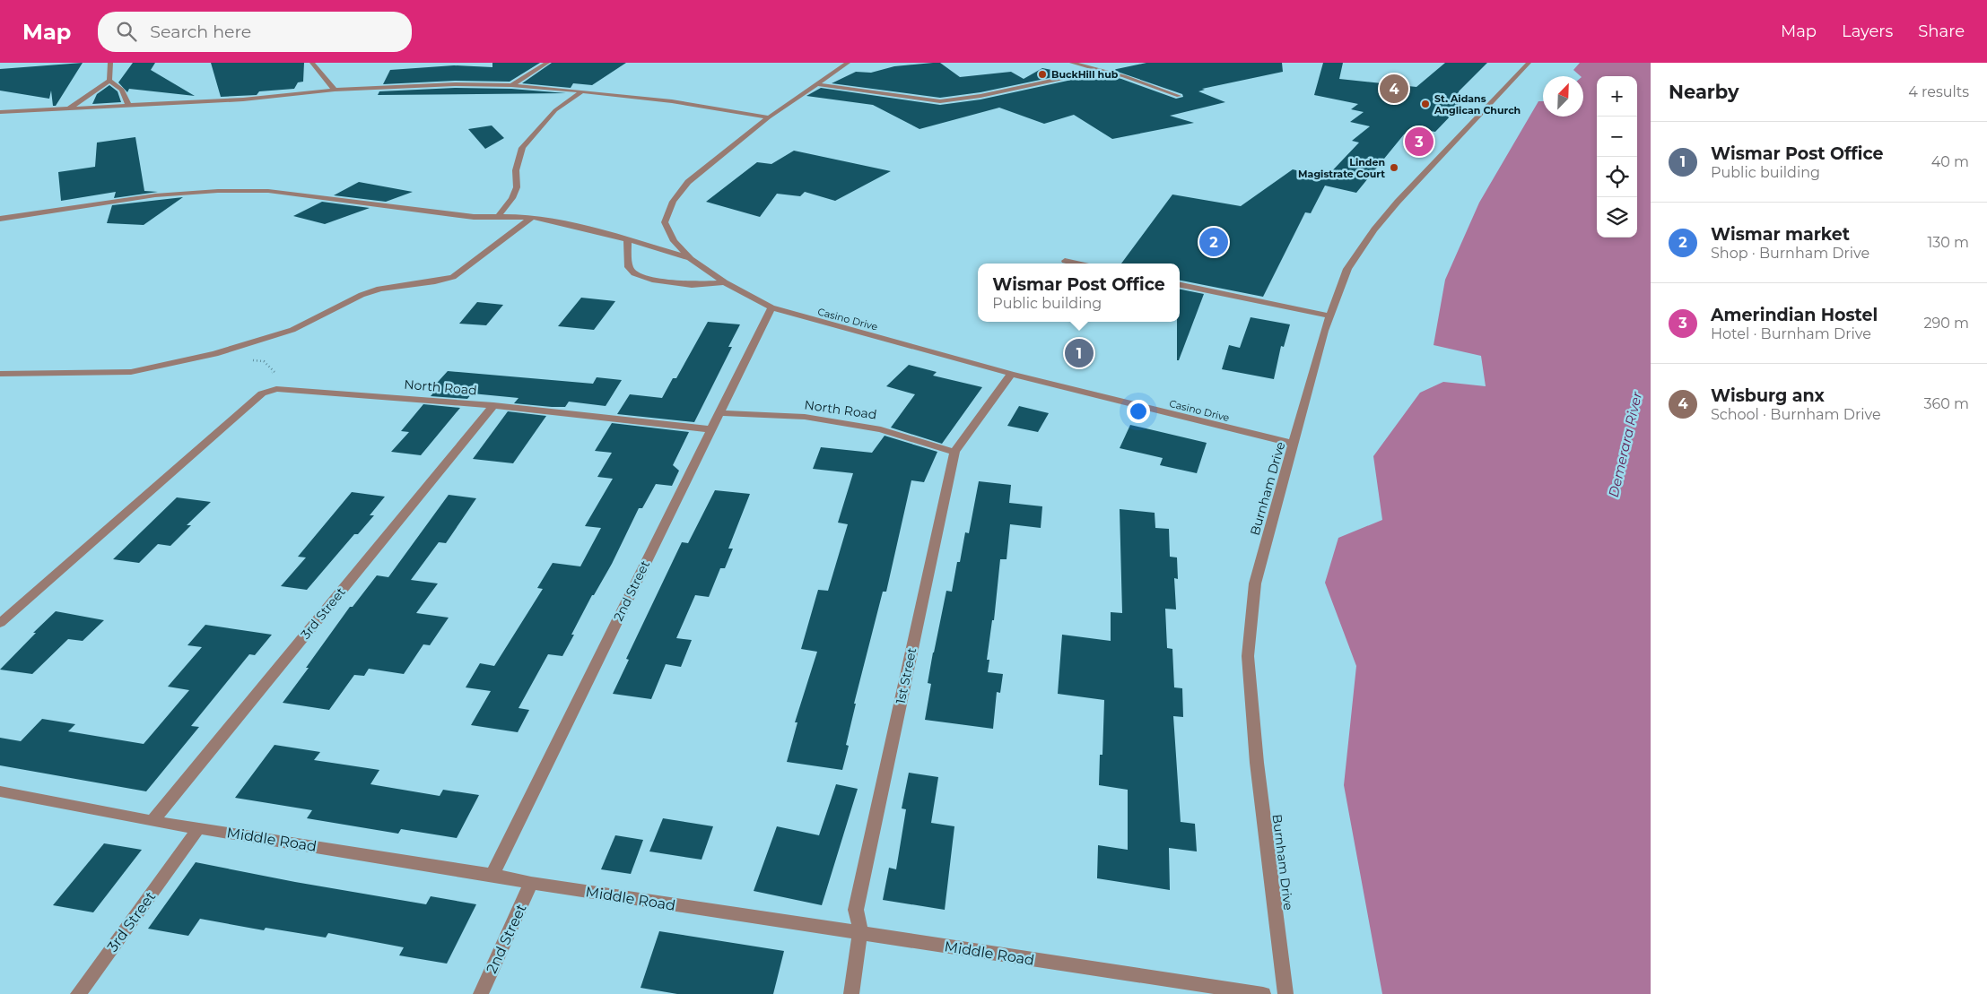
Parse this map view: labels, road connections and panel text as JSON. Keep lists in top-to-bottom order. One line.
{"streets":{"street":["Casino Drive","North Road","Burnham Drive","2nd Street","3rd Street","1st Street","Middle Road"]},"crossings":[["Casino Drive","Burnham Drive"],["Casino Drive","2nd Street"],["Casino Drive","1st Street"],["North Road","2nd Street"],["North Road","3rd Street"],["North Road","1st Street"],["2nd Street","Middle Road"],["3rd Street","Middle Road"],["1st Street","Middle Road"]],"water":["Demerara River"],"places":["BuckHill hub","St. Aidans Anglican Church","Linden Magistrate Court"],"north":"top right","page":{"header":"Map","search":"Search here","nav":["Map","Layers","Share"],"heading":["Nearby","4 results"],"pins":["4","3","2","1"],"map_buttons":["+","−"],"list":[{"mark":"1","name":"Wismar Post Office","note":"Public building","value":"40 m"},{"mark":"2","name":"Wismar market","note":"Shop · Burnham Drive","value":"130 m"},{"mark":"3","name":"Amerindian Hostel","note":"Hotel · Burnham Drive","value":"290 m"},{"mark":"4","name":"Wisburg anx","note":"School · Burnham Drive","value":"360 m"}],"popup":["Wismar Post Office","Public building"]}}
